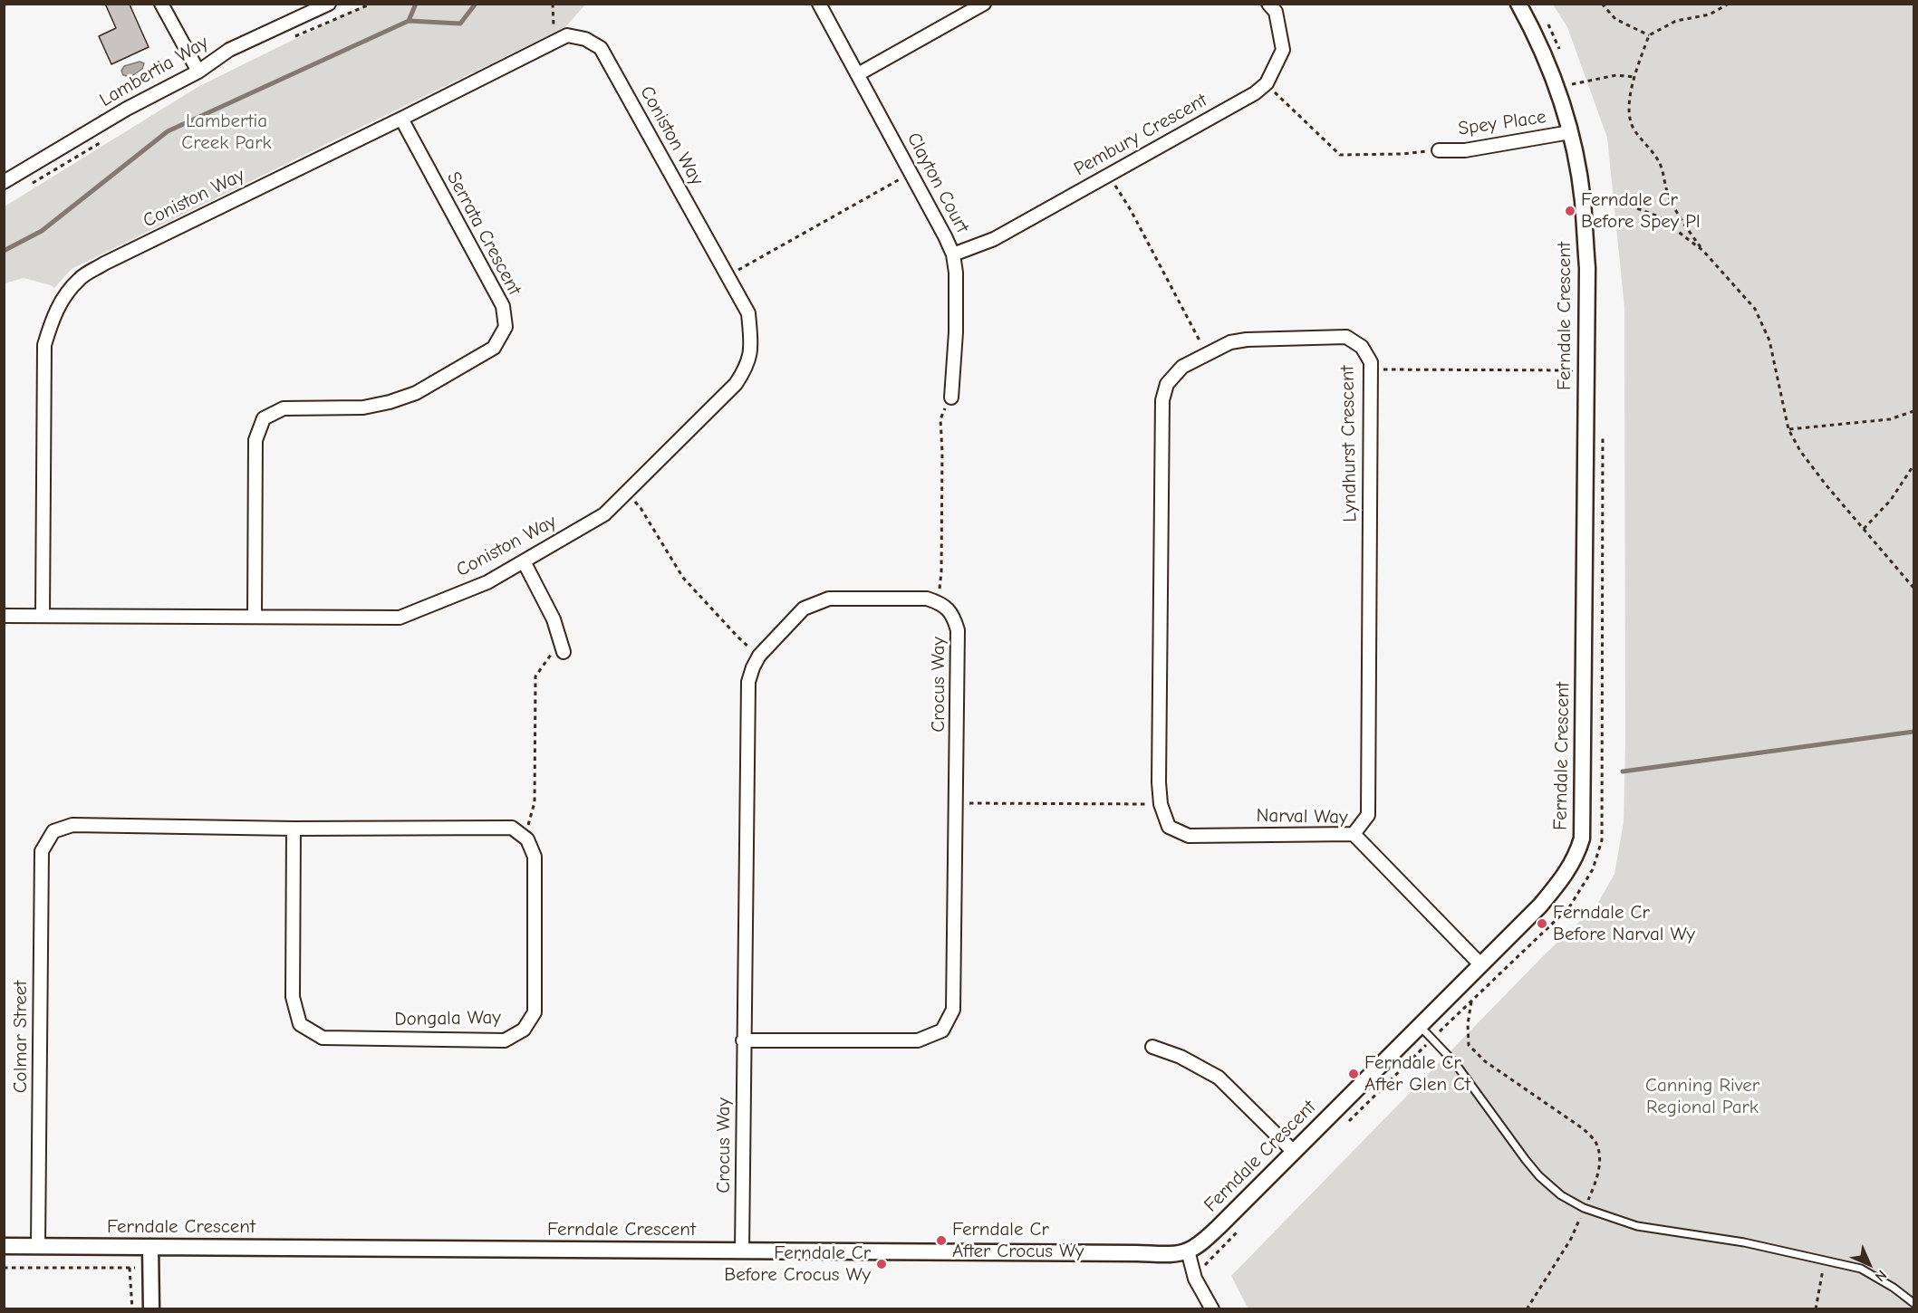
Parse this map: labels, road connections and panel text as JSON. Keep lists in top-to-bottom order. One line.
{"streets":{"street":["Lambertia Way","Spey Place","Pembury Crescent","Coniston Way","Clayton Court","Serrata Crescent","Ferndale Crescent","Lyndhurst Crescent","Crocus Way","Narval Way","Dongala Way","Colmar Street"]},"crossings":[["Spey Place","Ferndale Crescent"],["Pembury Crescent","Clayton Court"],["Coniston Way","Serrata Crescent"],["Ferndale Crescent","Crocus Way"],["Ferndale Crescent","Narval Way"],["Ferndale Crescent","Colmar Street"],["Lyndhurst Crescent","Narval Way"],["Dongala Way","Colmar Street"]],"parks":["Lambertia Creek Park","Canning River Regional Park"],"places":["Ferndale Cr Before Spey Pl","Ferndale Cr Before Narval Wy","Ferndale Cr After Glen Ct","Ferndale Cr After Crocus Wy","Ferndale Cr Before Crocus Wy"],"north":"bottom right"}
